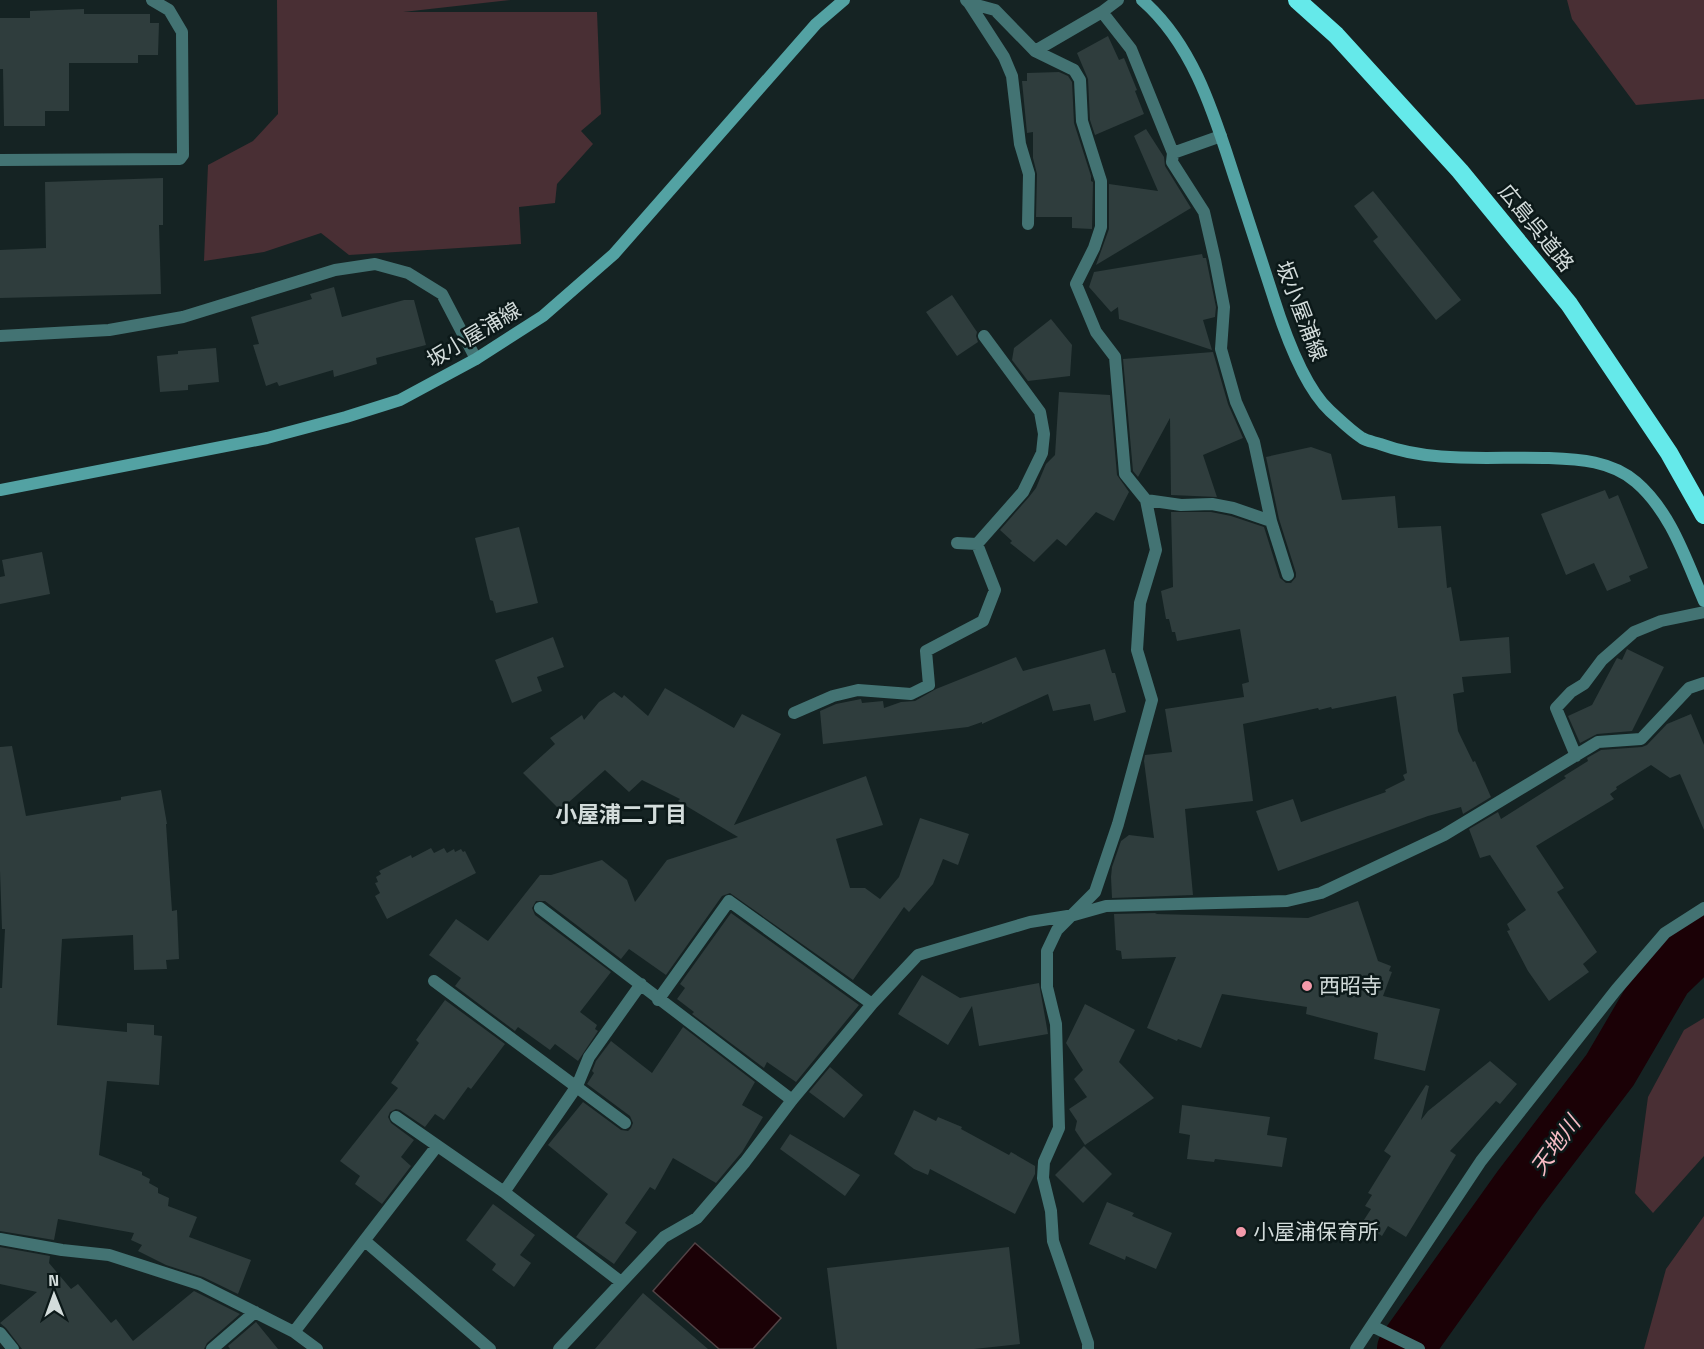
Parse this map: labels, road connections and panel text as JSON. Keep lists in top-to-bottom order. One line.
{"streets":{"highway":["広島呉道路"],"main road":["坂小屋浦線"]},"districts":["小屋浦二丁目"],"water":["天地川"],"places":["西昭寺","小屋浦保育所"],"north":"top"}
